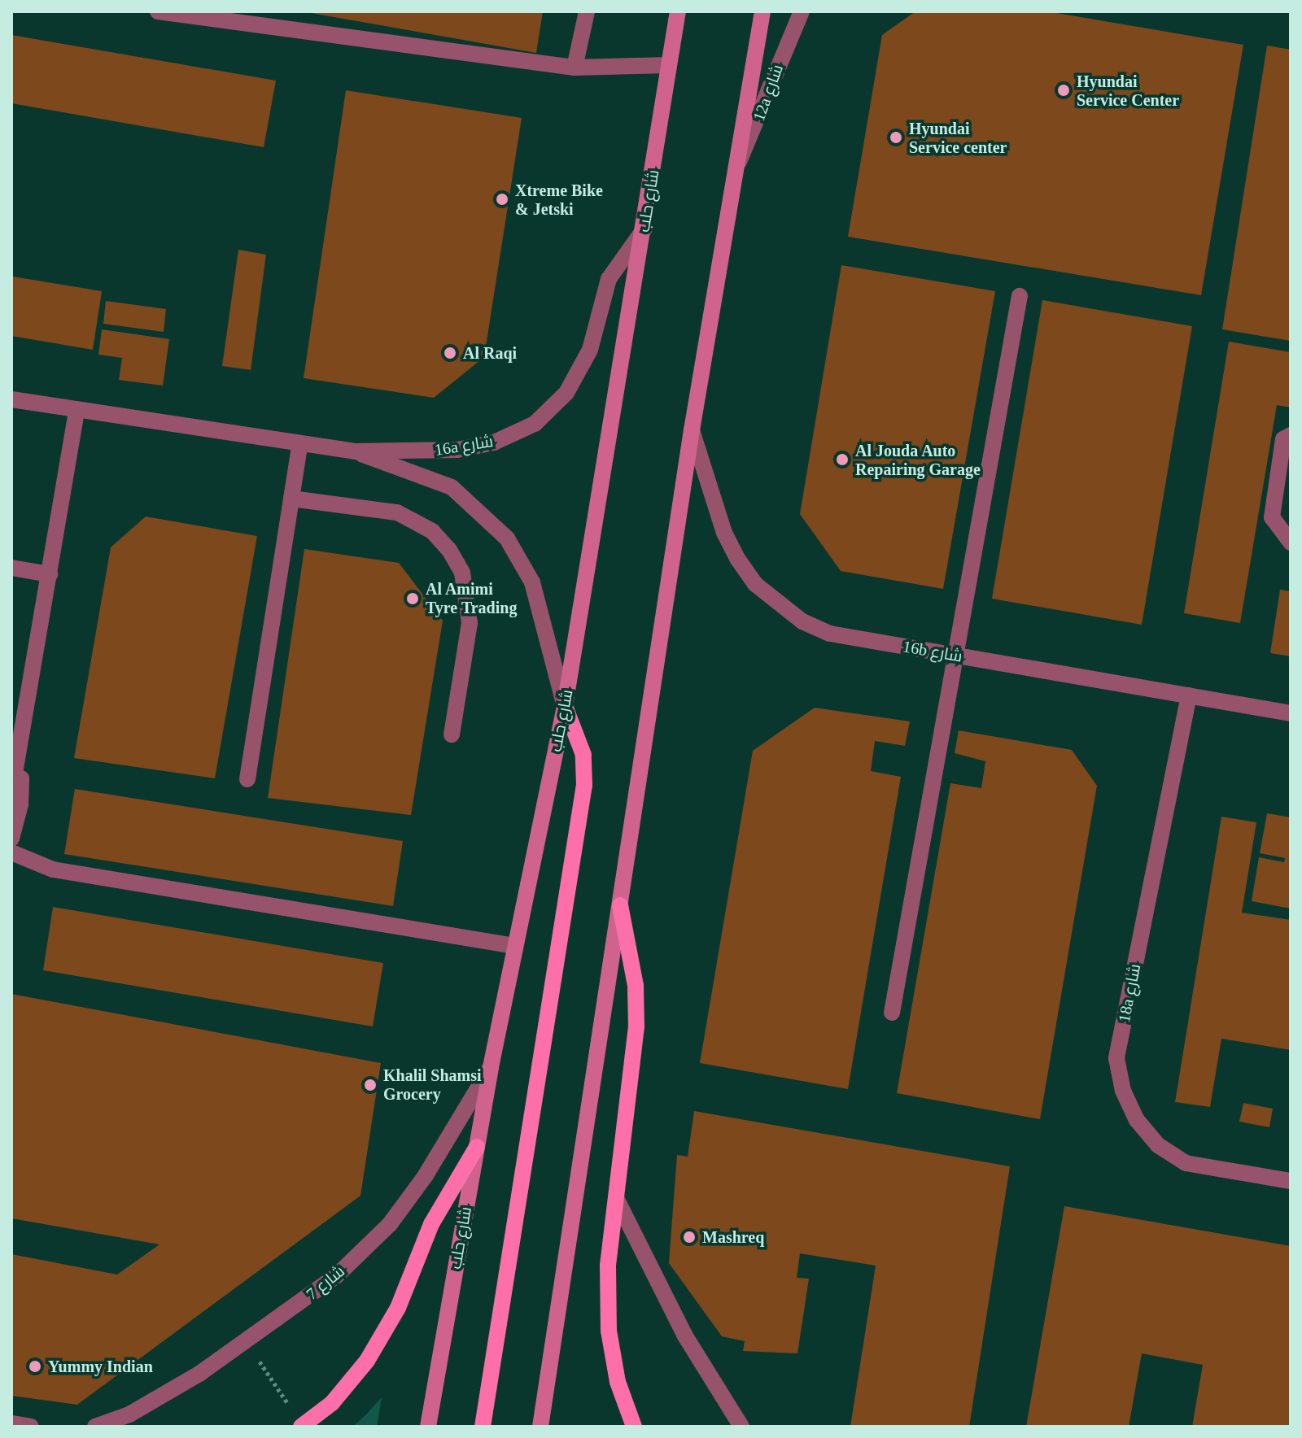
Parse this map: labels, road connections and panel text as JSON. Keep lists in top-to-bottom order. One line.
{"streets":{"street":["12a شارع","شارع حلب","16a شارع","16b شارع","18a شارع","شارع 7"]},"crossings":[["شارع حلب","16a شارع"],["شارع حلب","شارع 7"],["16b شارع","18a شارع"]],"places":["Hyundai Service Center","Hyundai Service center","Xtreme Bike & Jetski","Al Raqi","Al Jouda Auto Repairing Garage","Al Amimi Tyre Trading","Khalil Shamsi Grocery","Mashreq","Yummy Indian"]}
